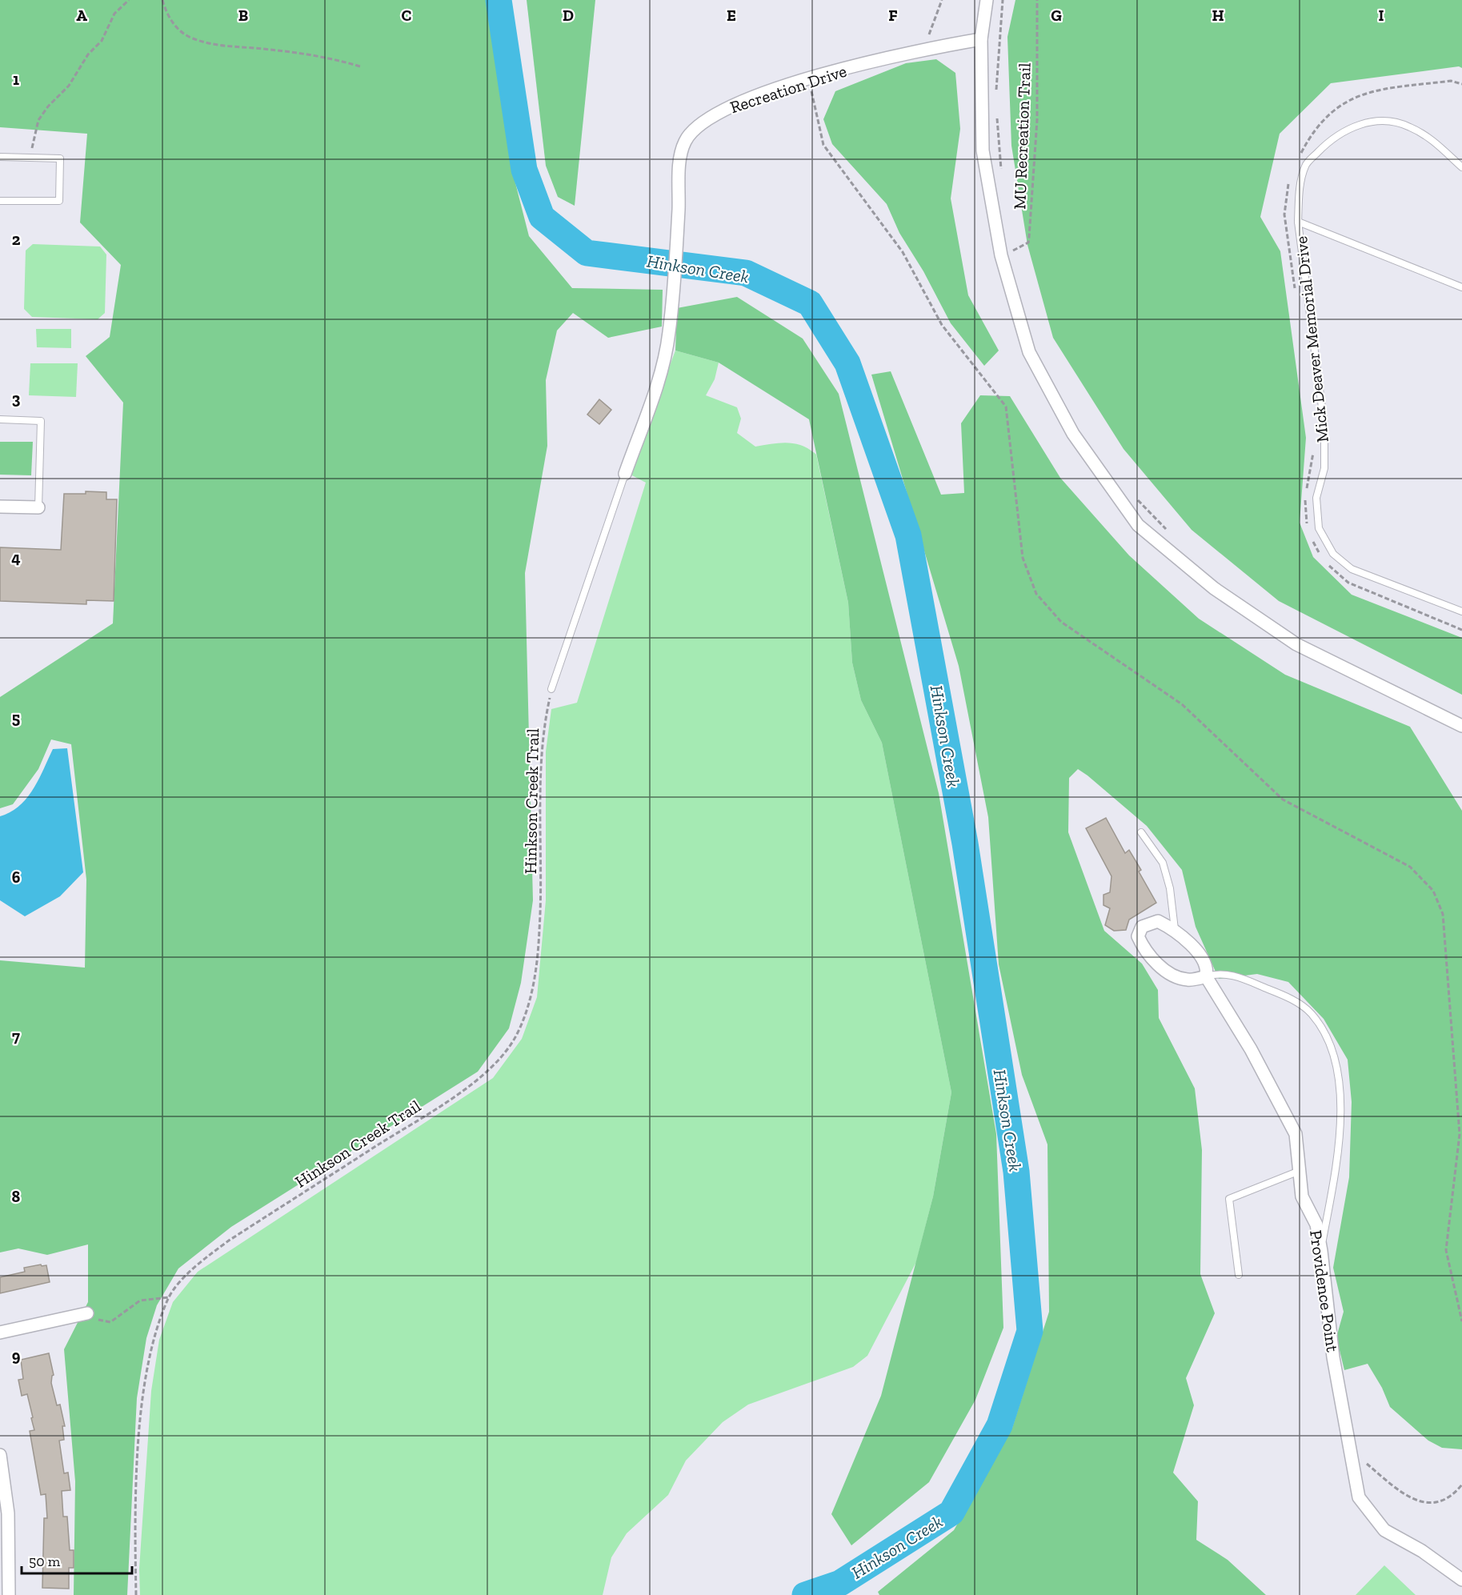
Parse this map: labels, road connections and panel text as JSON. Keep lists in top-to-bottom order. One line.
{"streets":{"street":["Recreation Drive","Providence Point"],"lane":["Mick Deaver Memorial Drive"],"path":["MU Recreation Trail","Hinkson Creek Trail"]},"water":["Hinkson Creek"],"scale_bar":"50 m","grid":{"columns":["A","B","C","D","E","F","G","H","I"],"rows":["1","2","3","4","5","6","7","8","9"]}}
